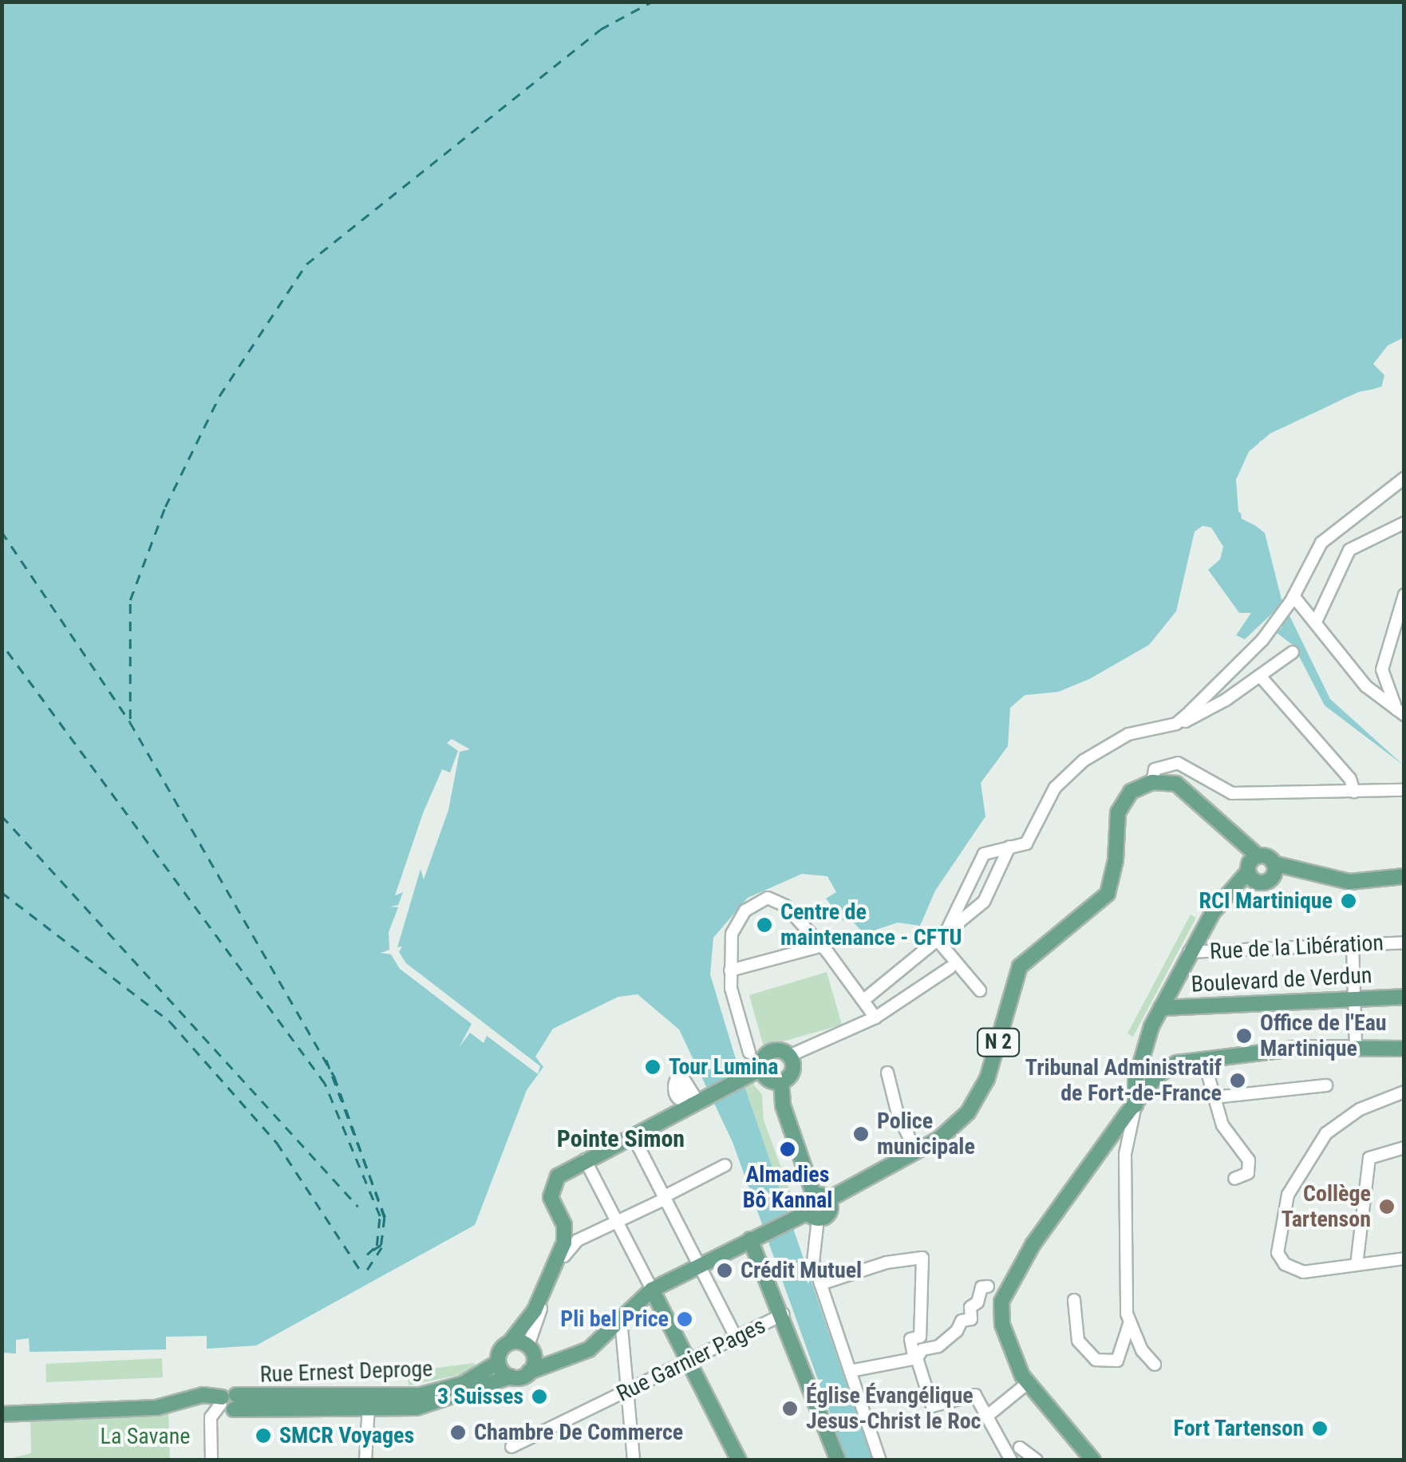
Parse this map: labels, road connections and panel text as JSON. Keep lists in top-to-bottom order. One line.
{"streets":{"main road":["Boulevard de Verdun","N 2","Rue Ernest Deproge"],"street":["Rue de la Libération","Rue Garnier Pages"]},"districts":["Pointe Simon"],"parks":["La Savane"],"places":["RCI Martinique","Centre de maintenance - CFTU","Office de l'Eau Martinique","Tour Lumina","Tribunal Administratif de Fort-de-France","Police municipale","Almadies Bô Kannal","Collège Tartenson","Crédit Mutuel","Pli bel Price","3 Suisses","Église Évangélique Jesus-Christ le Roc","Fort Tartenson","Chambre De Commerce","SMCR Voyages"]}
